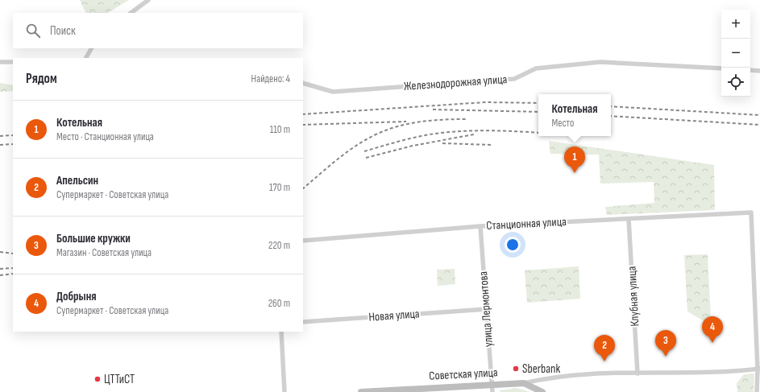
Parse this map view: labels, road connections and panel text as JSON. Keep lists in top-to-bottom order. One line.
{"streets":{"street":["Железнодорожная улица","Станционная улица","Клубная улица","улица Лермонтова","Новая улица","Советская улица"]},"crossings":[["Станционная улица","Клубная улица"],["Станционная улица","улица Лермонтова"],["Станционная улица","Советская улица"],["Клубная улица","Советская улица"],["улица Лермонтова","Новая улица"],["улица Лермонтова","Советская улица"]],"places":["Sberbank","ЦТТиСТ"],"page":{"map_buttons":["+","−"],"search":"Поиск","heading":["Рядом","Найдено: 4"],"popup":["Котельная","Место"],"list":[{"mark":"1","name":"Котельная","note":"Место · Станционная улица","value":"110 m"},{"mark":"2","name":"Апельсин","note":"Супермаркет · Советская улица","value":"170 m"},{"mark":"3","name":"Большие кружки","note":"Магазин · Советская улица","value":"220 m"},{"mark":"4","name":"Добрыня","note":"Супермаркет · Советская улица","value":"260 m"}],"pins":["1","4","3","2"]}}
